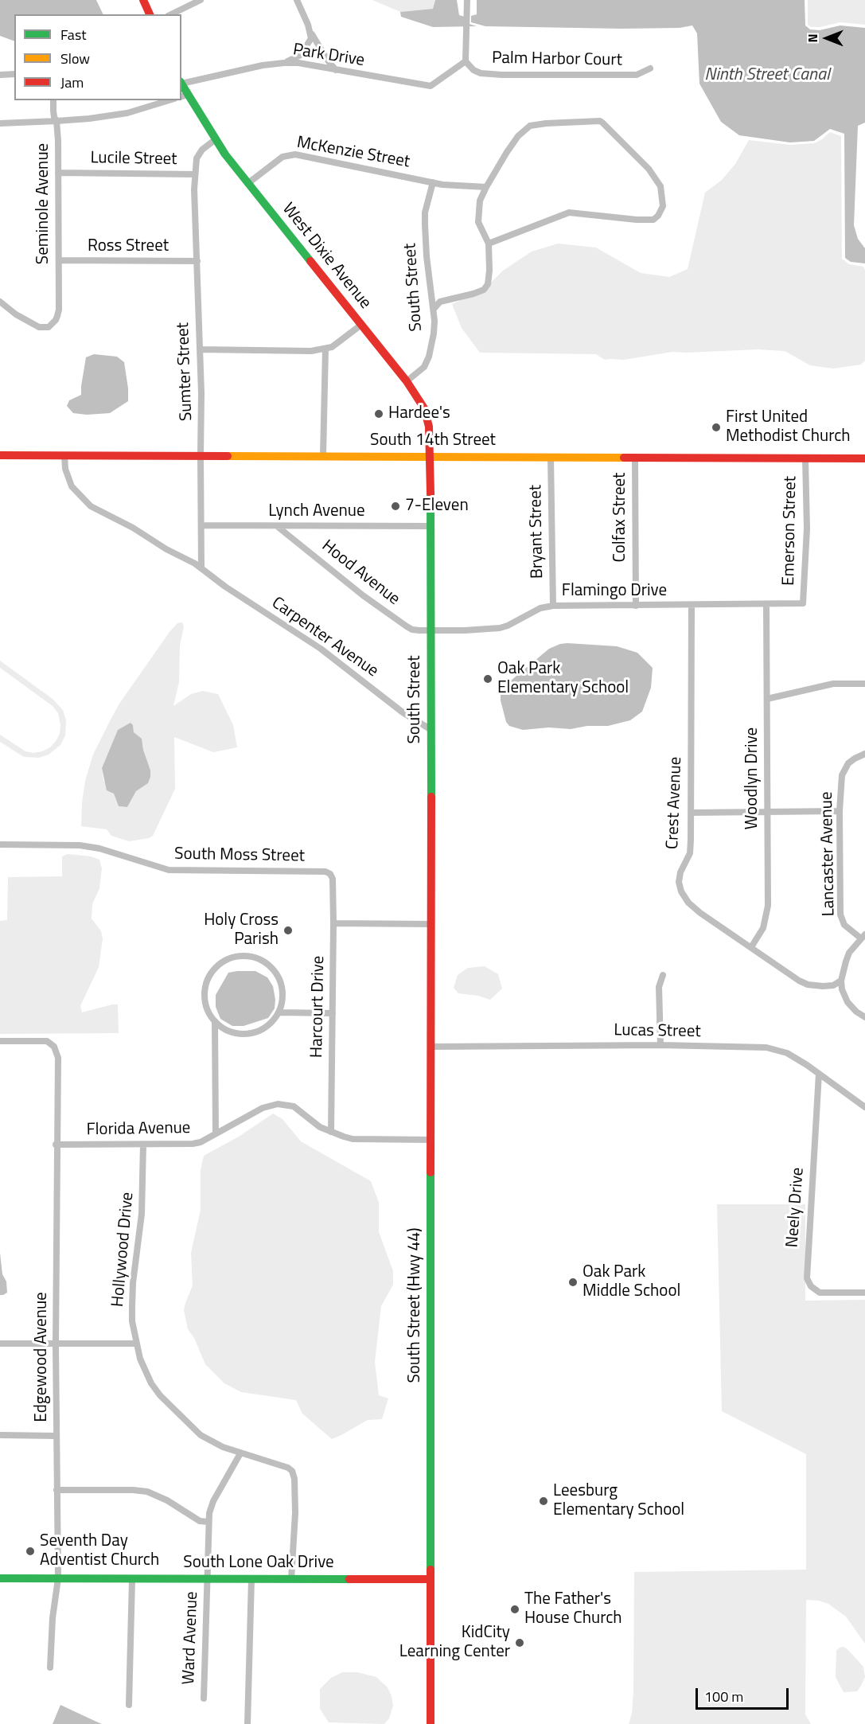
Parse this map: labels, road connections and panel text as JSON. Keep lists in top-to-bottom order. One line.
{"streets":{"main road":["West Dixie Avenue","South Street","South 14th Street","South Street (Hwy 44)","South Lone Oak Drive"],"street":["Park Drive","Palm Harbor Court","McKenzie Street","Lucile Street","Seminole Avenue","Ross Street","Sumter Street","Lynch Avenue","Colfax Street","Emerson Street","Bryant Street","Hood Avenue","Flamingo Drive","Carpenter Avenue","Woodlyn Drive","Crest Avenue","Lancaster Avenue","South Moss Street","Harcourt Drive","Lucas Street","Florida Avenue","Neely Drive","Hollywood Drive","Edgewood Avenue","Ward Avenue"]},"crossings":[["Park Drive","Palm Harbor Court"],["McKenzie Street","West Dixie Avenue"],["McKenzie Street","South Street"],["Lucile Street","Seminole Avenue"],["Lucile Street","West Dixie Avenue"],["Lucile Street","Sumter Street"],["Seminole Avenue","Ross Street"],["Ross Street","Sumter Street"],["West Dixie Avenue","South Street"],["West Dixie Avenue","South 14th Street"],["South Street","South 14th Street"],["South Street","Lynch Avenue"],["South Street","Hood Avenue"],["South Street","Flamingo Drive"],["South Street","Carpenter Avenue"],["South Street","South Street (Hwy 44)"],["Sumter Street","South 14th Street"],["Sumter Street","Lynch Avenue"],["Sumter Street","Carpenter Avenue"],["South 14th Street","Colfax Street"],["South 14th Street","Emerson Street"],["South 14th Street","Bryant Street"],["Lynch Avenue","Hood Avenue"],["Colfax Street","Flamingo Drive"],["Emerson Street","Flamingo Drive"],["Bryant Street","Flamingo Drive"],["Hood Avenue","Flamingo Drive"],["Flamingo Drive","Woodlyn Drive"],["Flamingo Drive","Crest Avenue"],["Woodlyn Drive","Crest Avenue"],["Crest Avenue","Lancaster Avenue"],["South Moss Street","Harcourt Drive"],["Harcourt Drive","Florida Avenue"],["Lucas Street","Neely Drive"],["Lucas Street","South Street (Hwy 44)"],["Florida Avenue","Hollywood Drive"],["Florida Avenue","South Street (Hwy 44)"],["Florida Avenue","Edgewood Avenue"],["Hollywood Drive","South Lone Oak Drive"],["Hollywood Drive","Ward Avenue"],["South Street (Hwy 44)","South Lone Oak Drive"],["Edgewood Avenue","South Lone Oak Drive"],["South Lone Oak Drive","Ward Avenue"]],"water":["Ninth Street Canal"],"places":["Hardee's","First United Methodist Church","7-Eleven","Oak Park Elementary School","Holy Cross Parish","Oak Park Middle School","Leesburg Elementary School","Seventh Day Adventist Church","The Father's House Church","KidCity Learning Center"],"legend":["Fast","Slow","Jam"],"scale_bar":"100 m","north":"left"}
